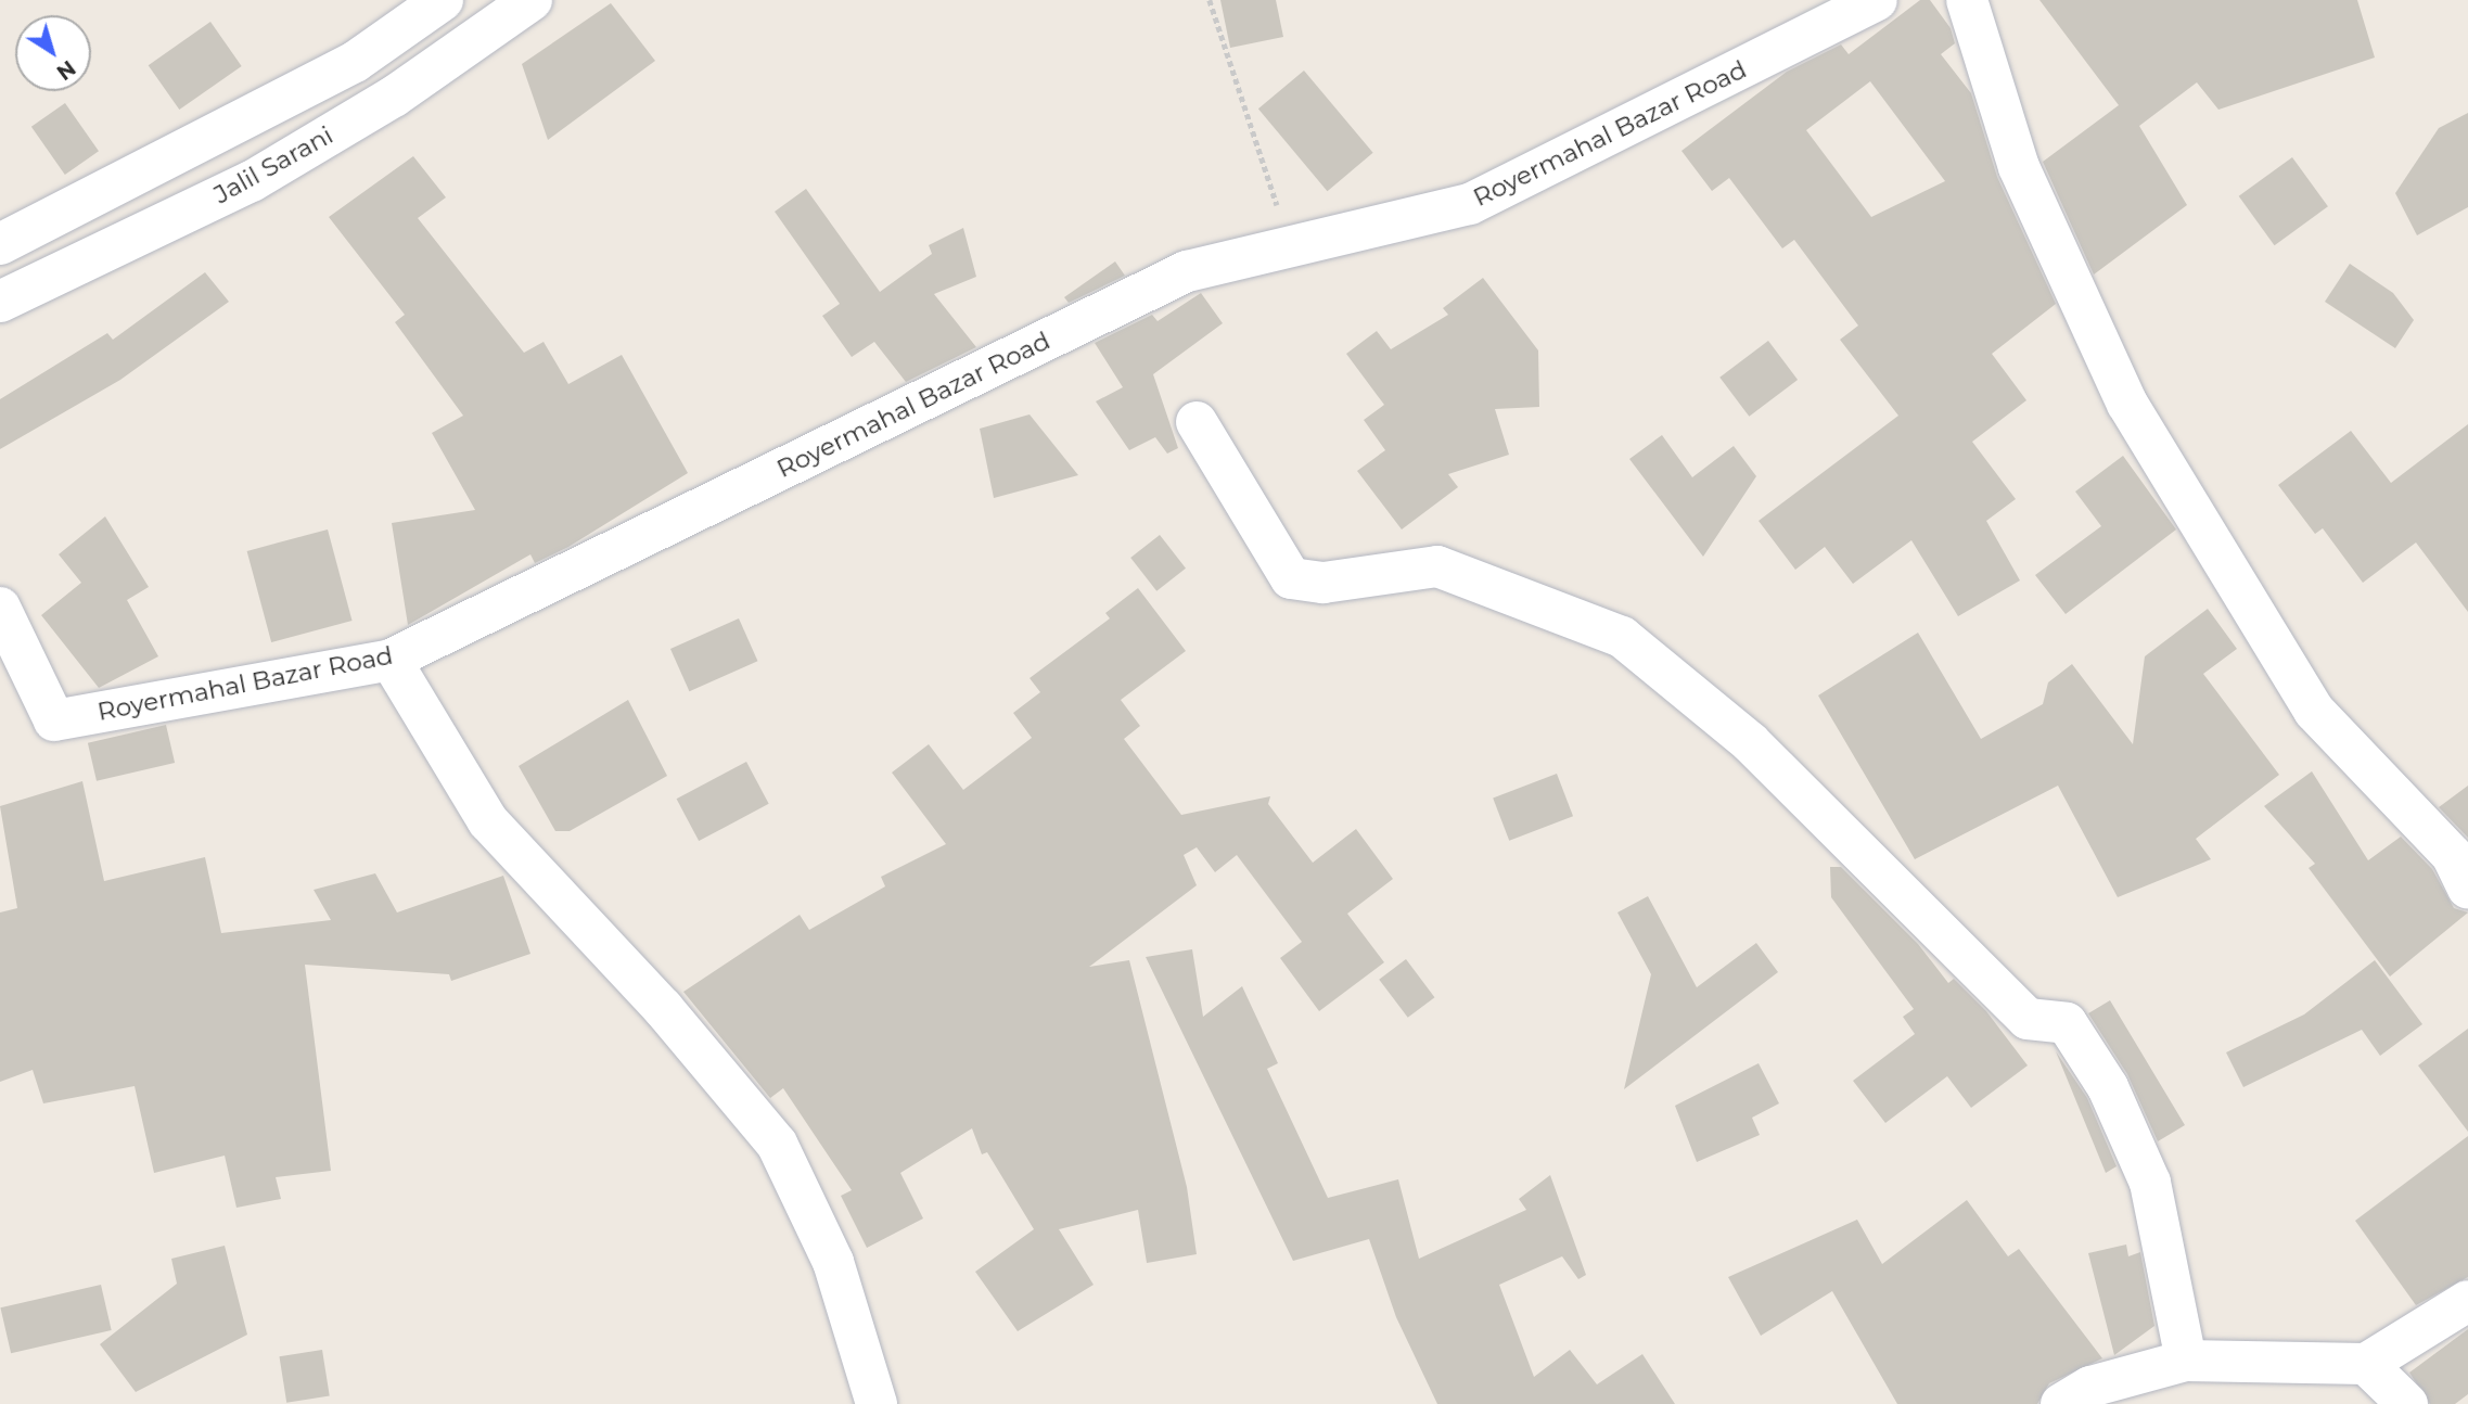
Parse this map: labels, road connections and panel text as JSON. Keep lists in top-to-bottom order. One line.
{"streets":{"street":["Royermahal Bazar Road","Jalil Sarani"]},"north":"bottom right"}
